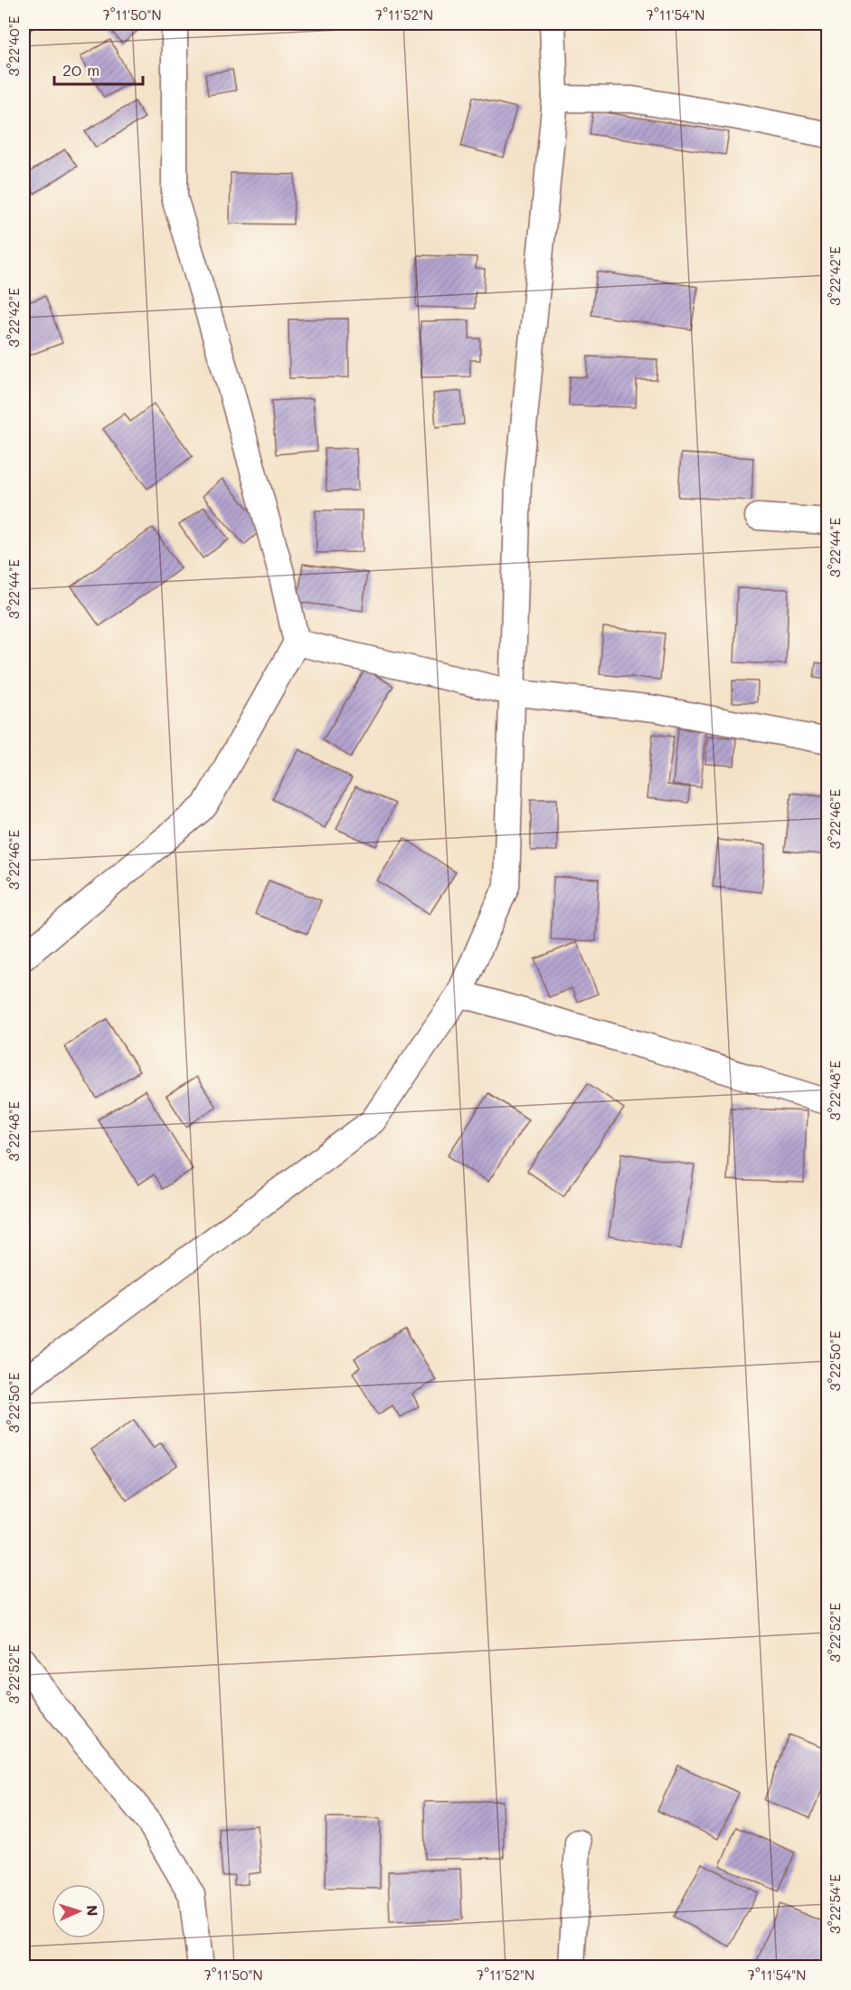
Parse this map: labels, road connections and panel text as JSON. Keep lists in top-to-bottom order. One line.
{"scale_bar":"20 m","north":"right","coordinates":["7°11'50\"N","7°11'52\"N","7°11'54\"N","3°22'40\"E","3°22'42\"E","3°22'44\"E","3°22'46\"E","3°22'48\"E","3°22'50\"E","3°22'52\"E","3°22'54\"E"]}
